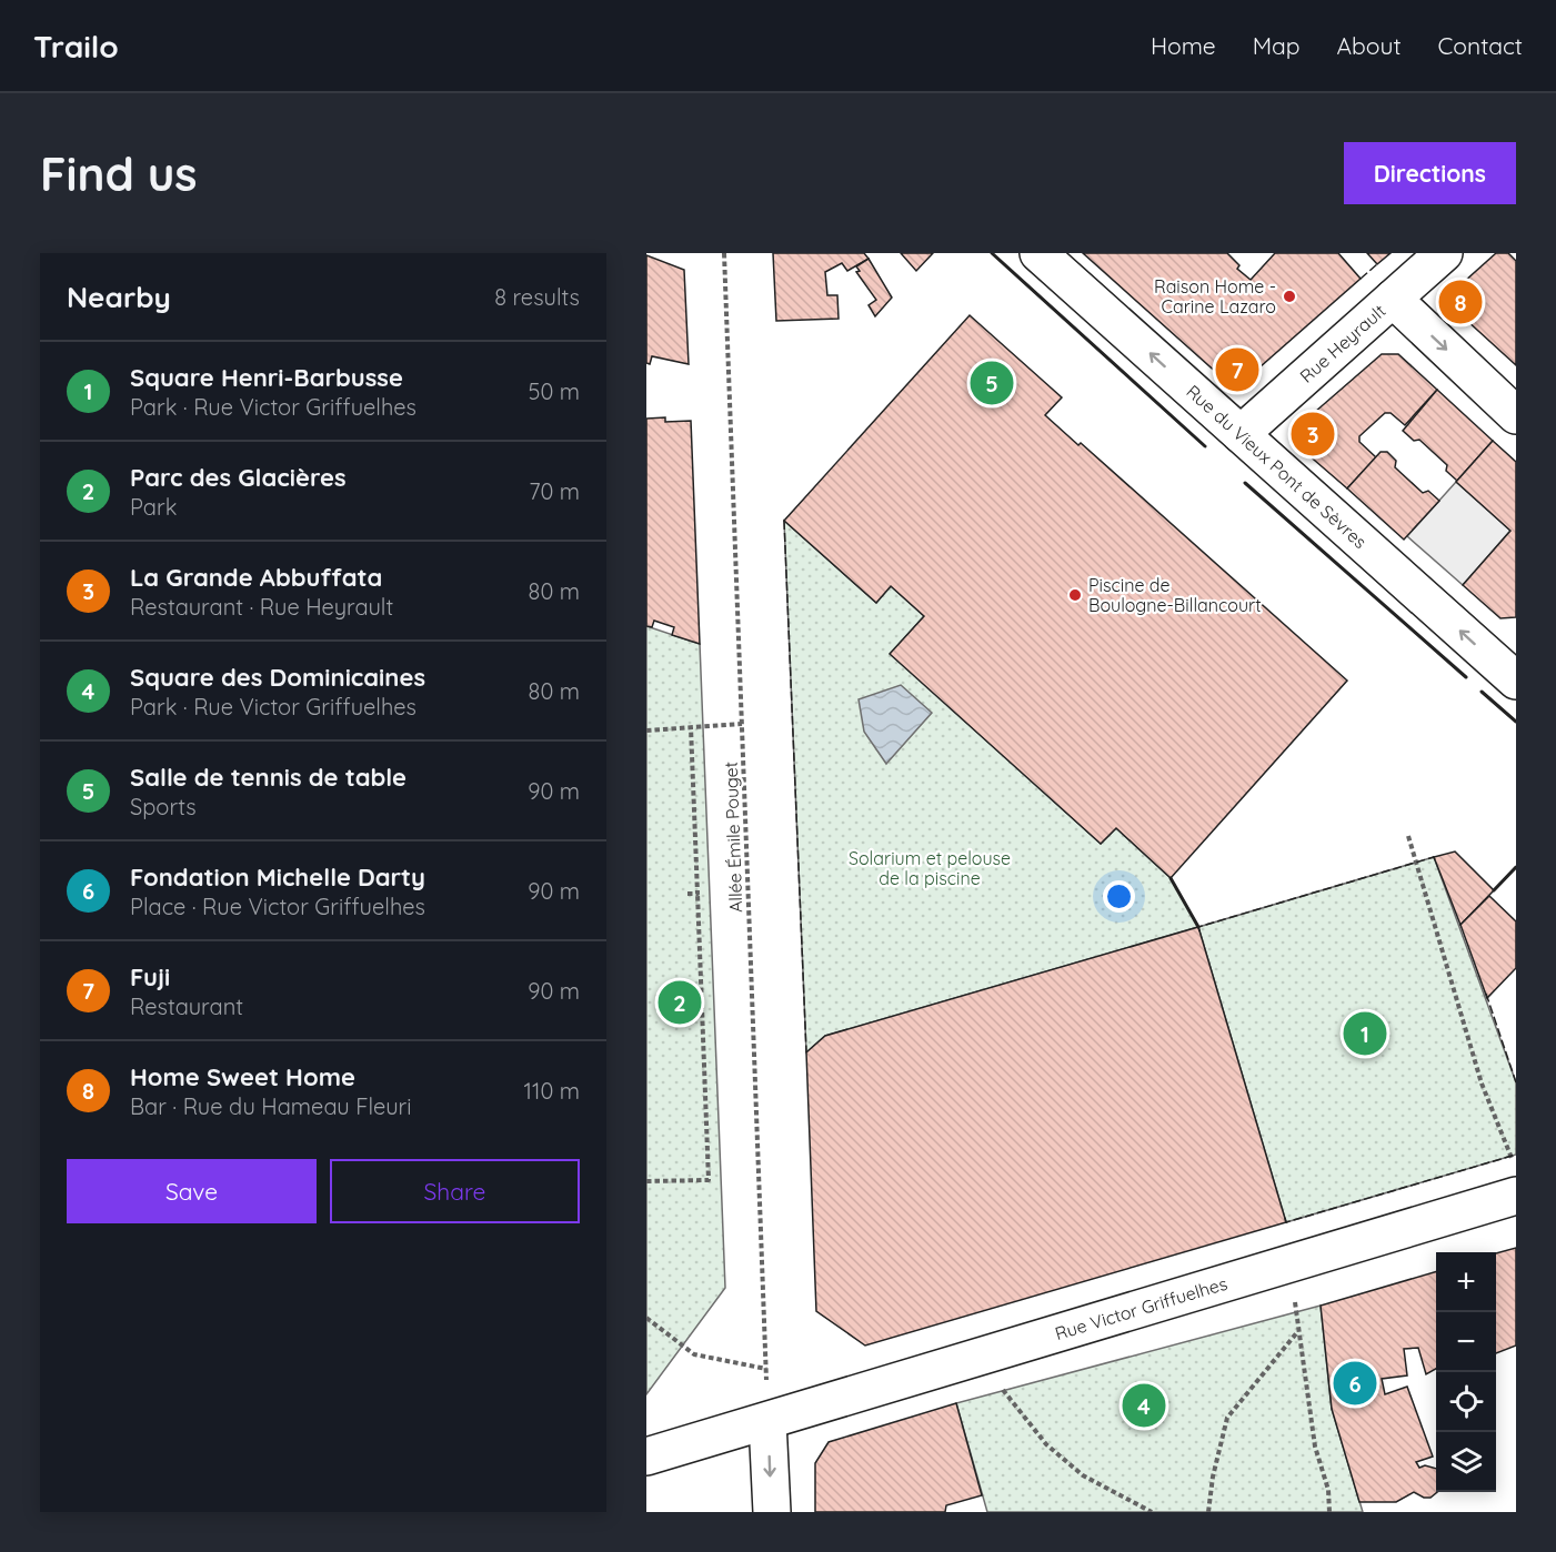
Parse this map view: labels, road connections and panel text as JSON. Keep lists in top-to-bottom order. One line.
{"streets":{"street":["Rue Heyrault","Rue du Vieux Pont de Sèvres","Rue Victor Griffuelhes"],"path":["Allée Émile Pouget"]},"crossings":[["Rue Heyrault","Rue du Vieux Pont de Sèvres"],["Allée Émile Pouget","Rue Victor Griffuelhes"]],"one_way":["Rue du Vieux Pont de Sèvres"],"parks":["Solarium et pelouse de la piscine"],"places":["Raison Home - Carine Lazaro","Piscine de Boulogne-Billancourt"],"page":{"header":"Trailo","nav":["Home","Map","About","Contact"],"buttons":["Directions",["Save","Share"]],"title":"Find us","heading":["Nearby","8 results"],"pins":["8","7","5","3","2","1","6","4"],"list":[{"mark":"1","name":"Square Henri-Barbusse","note":"Park · Rue Victor Griffuelhes","value":"50 m"},{"mark":"2","name":"Parc des Glacières","note":"Park","value":"70 m"},{"mark":"3","name":"La Grande Abbuffata","note":"Restaurant · Rue Heyrault","value":"80 m"},{"mark":"4","name":"Square des Dominicaines","note":"Park · Rue Victor Griffuelhes","value":"80 m"},{"mark":"5","name":"Salle de tennis de table","note":"Sports","value":"90 m"},{"mark":"6","name":"Fondation Michelle Darty","note":"Place · Rue Victor Griffuelhes","value":"90 m"},{"mark":"7","name":"Fuji","note":"Restaurant","value":"90 m"},{"mark":"8","name":"Home Sweet Home","note":"Bar · Rue du Hameau Fleuri","value":"110 m"}],"map_buttons":["+","−"]}}
